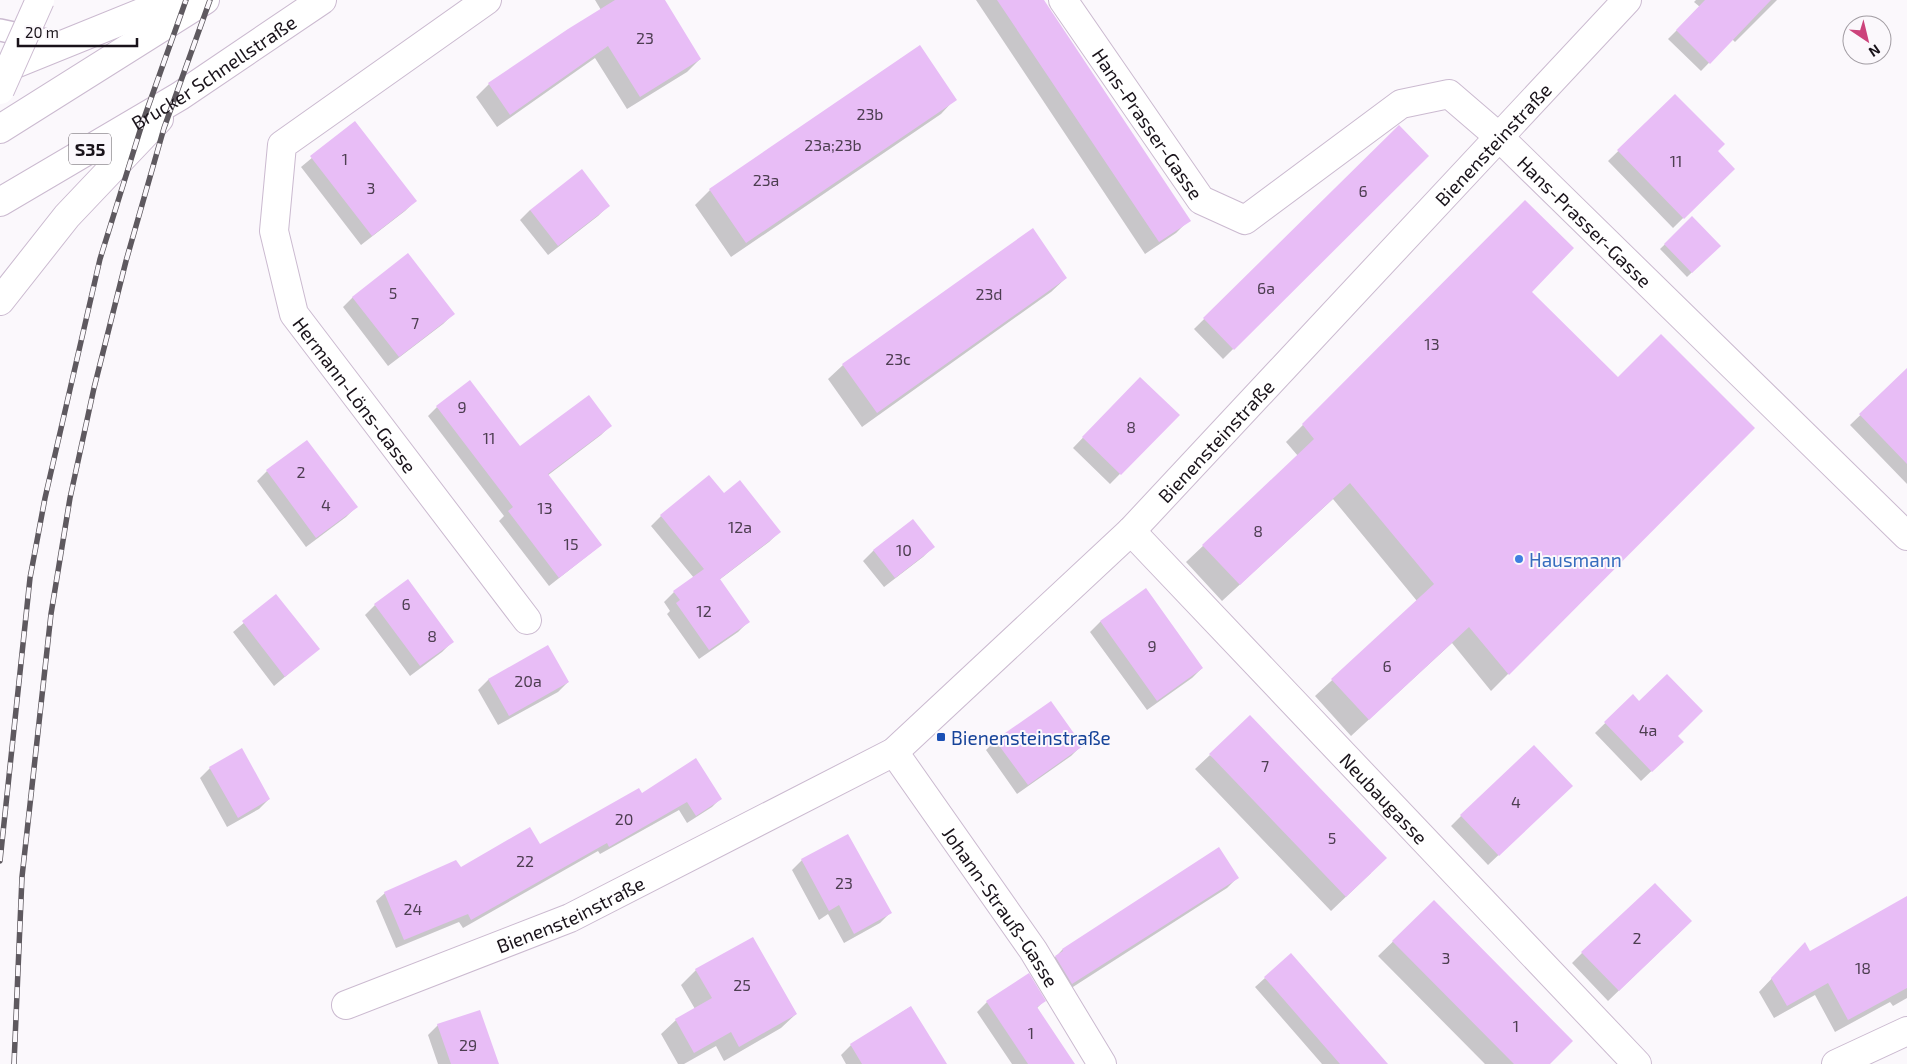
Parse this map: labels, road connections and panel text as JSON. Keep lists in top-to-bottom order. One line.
{"streets":{"main road":["Brucker Schnellstraße","Hans-Prasser-Gasse","Bienensteinstraße","S35","Hermann-Löns-Gasse","Neubaugasse","Johann-Strauß-Gasse"]},"crossings":[["Hans-Prasser-Gasse","Bienensteinstraße"],["Bienensteinstraße","Neubaugasse"],["Bienensteinstraße","Johann-Strauß-Gasse"]],"places":{"other":["Hausmann"],"transit":["Bienensteinstraße"]},"house_numbers":["23","23b","23a;23b","1","11","23a","3","6","6a","5","23d","7","13","23c","9","8","11","2","4","13","12a","8","15","10","6","12","8","9","6","20a","4a","7","4","20","5","22","23","24","2","3","18","25","1","1","29"],"scale_bar":"20 m","north":"bottom right"}
